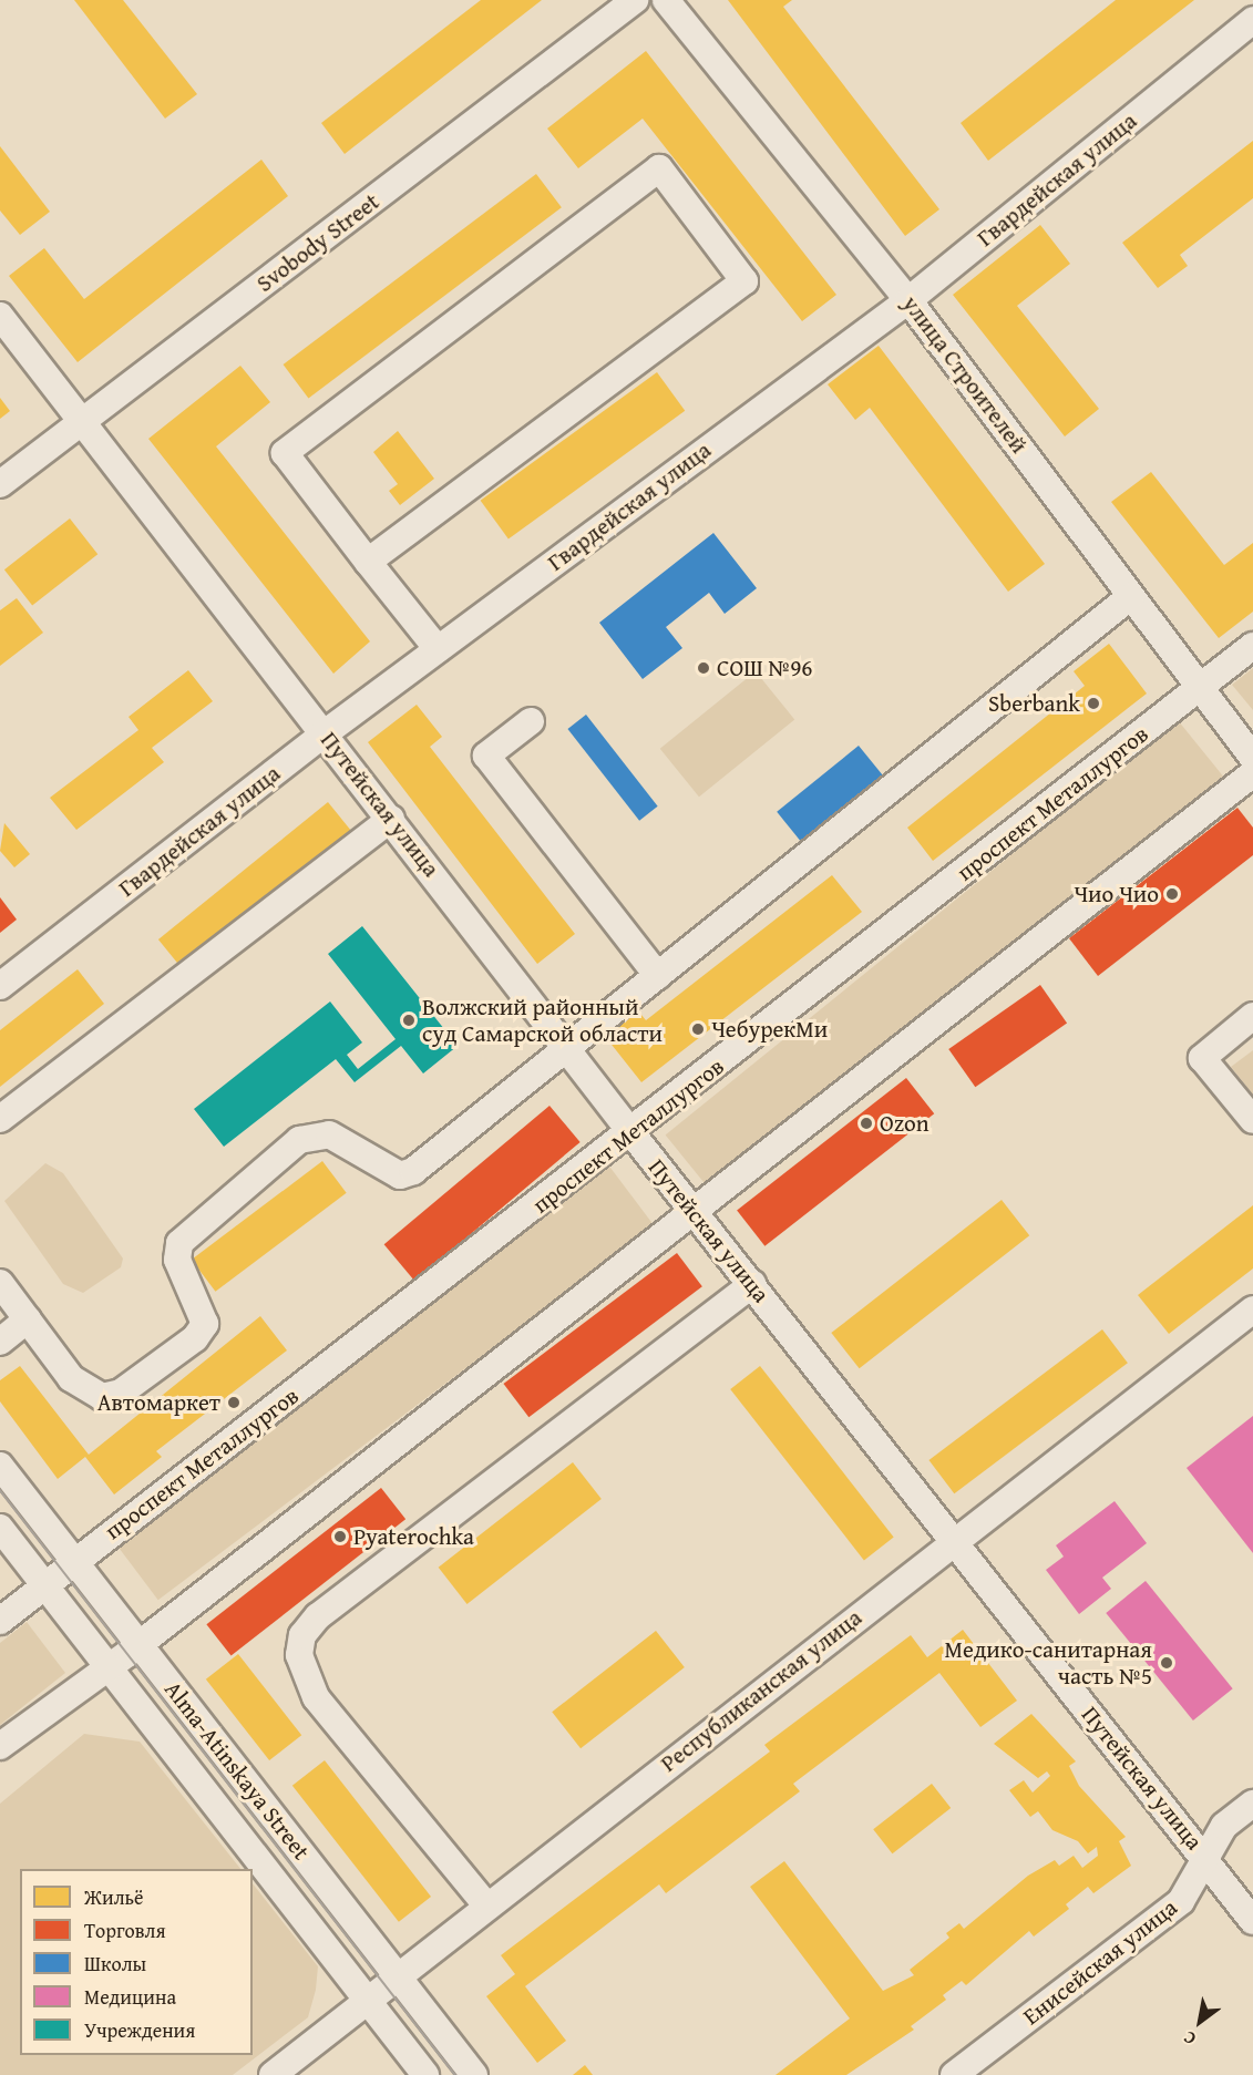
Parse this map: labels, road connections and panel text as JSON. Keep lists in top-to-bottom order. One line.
{"streets":{"street":["Гвардейская улица","Svobody Street","улица Строителей","проспект Металлургов","Путейская улица","Республиканская улица","Alma-Atinskaya Street","Енисейская улица"]},"crossings":[["Гвардейская улица","улица Строителей"],["Гвардейская улица","Путейская улица"],["Svobody Street","Путейская улица"],["улица Строителей","проспект Металлургов"],["проспект Металлургов","Путейская улица"],["проспект Металлургов","Alma-Atinskaya Street"],["Путейская улица","Республиканская улица"],["Путейская улица","Енисейская улица"],["Республиканская улица","Alma-Atinskaya Street"]],"places":["СОШ №96","Sberbank","Чио Чио","Волжский районный суд Самарской области","ЧебурекМи","Ozon","Автомаркет","Pyaterochka","Медико-санитарная часть №5"],"legend":["Жильё","Торговля","Школы","Медицина","Учреждения"],"north":"bottom left"}
